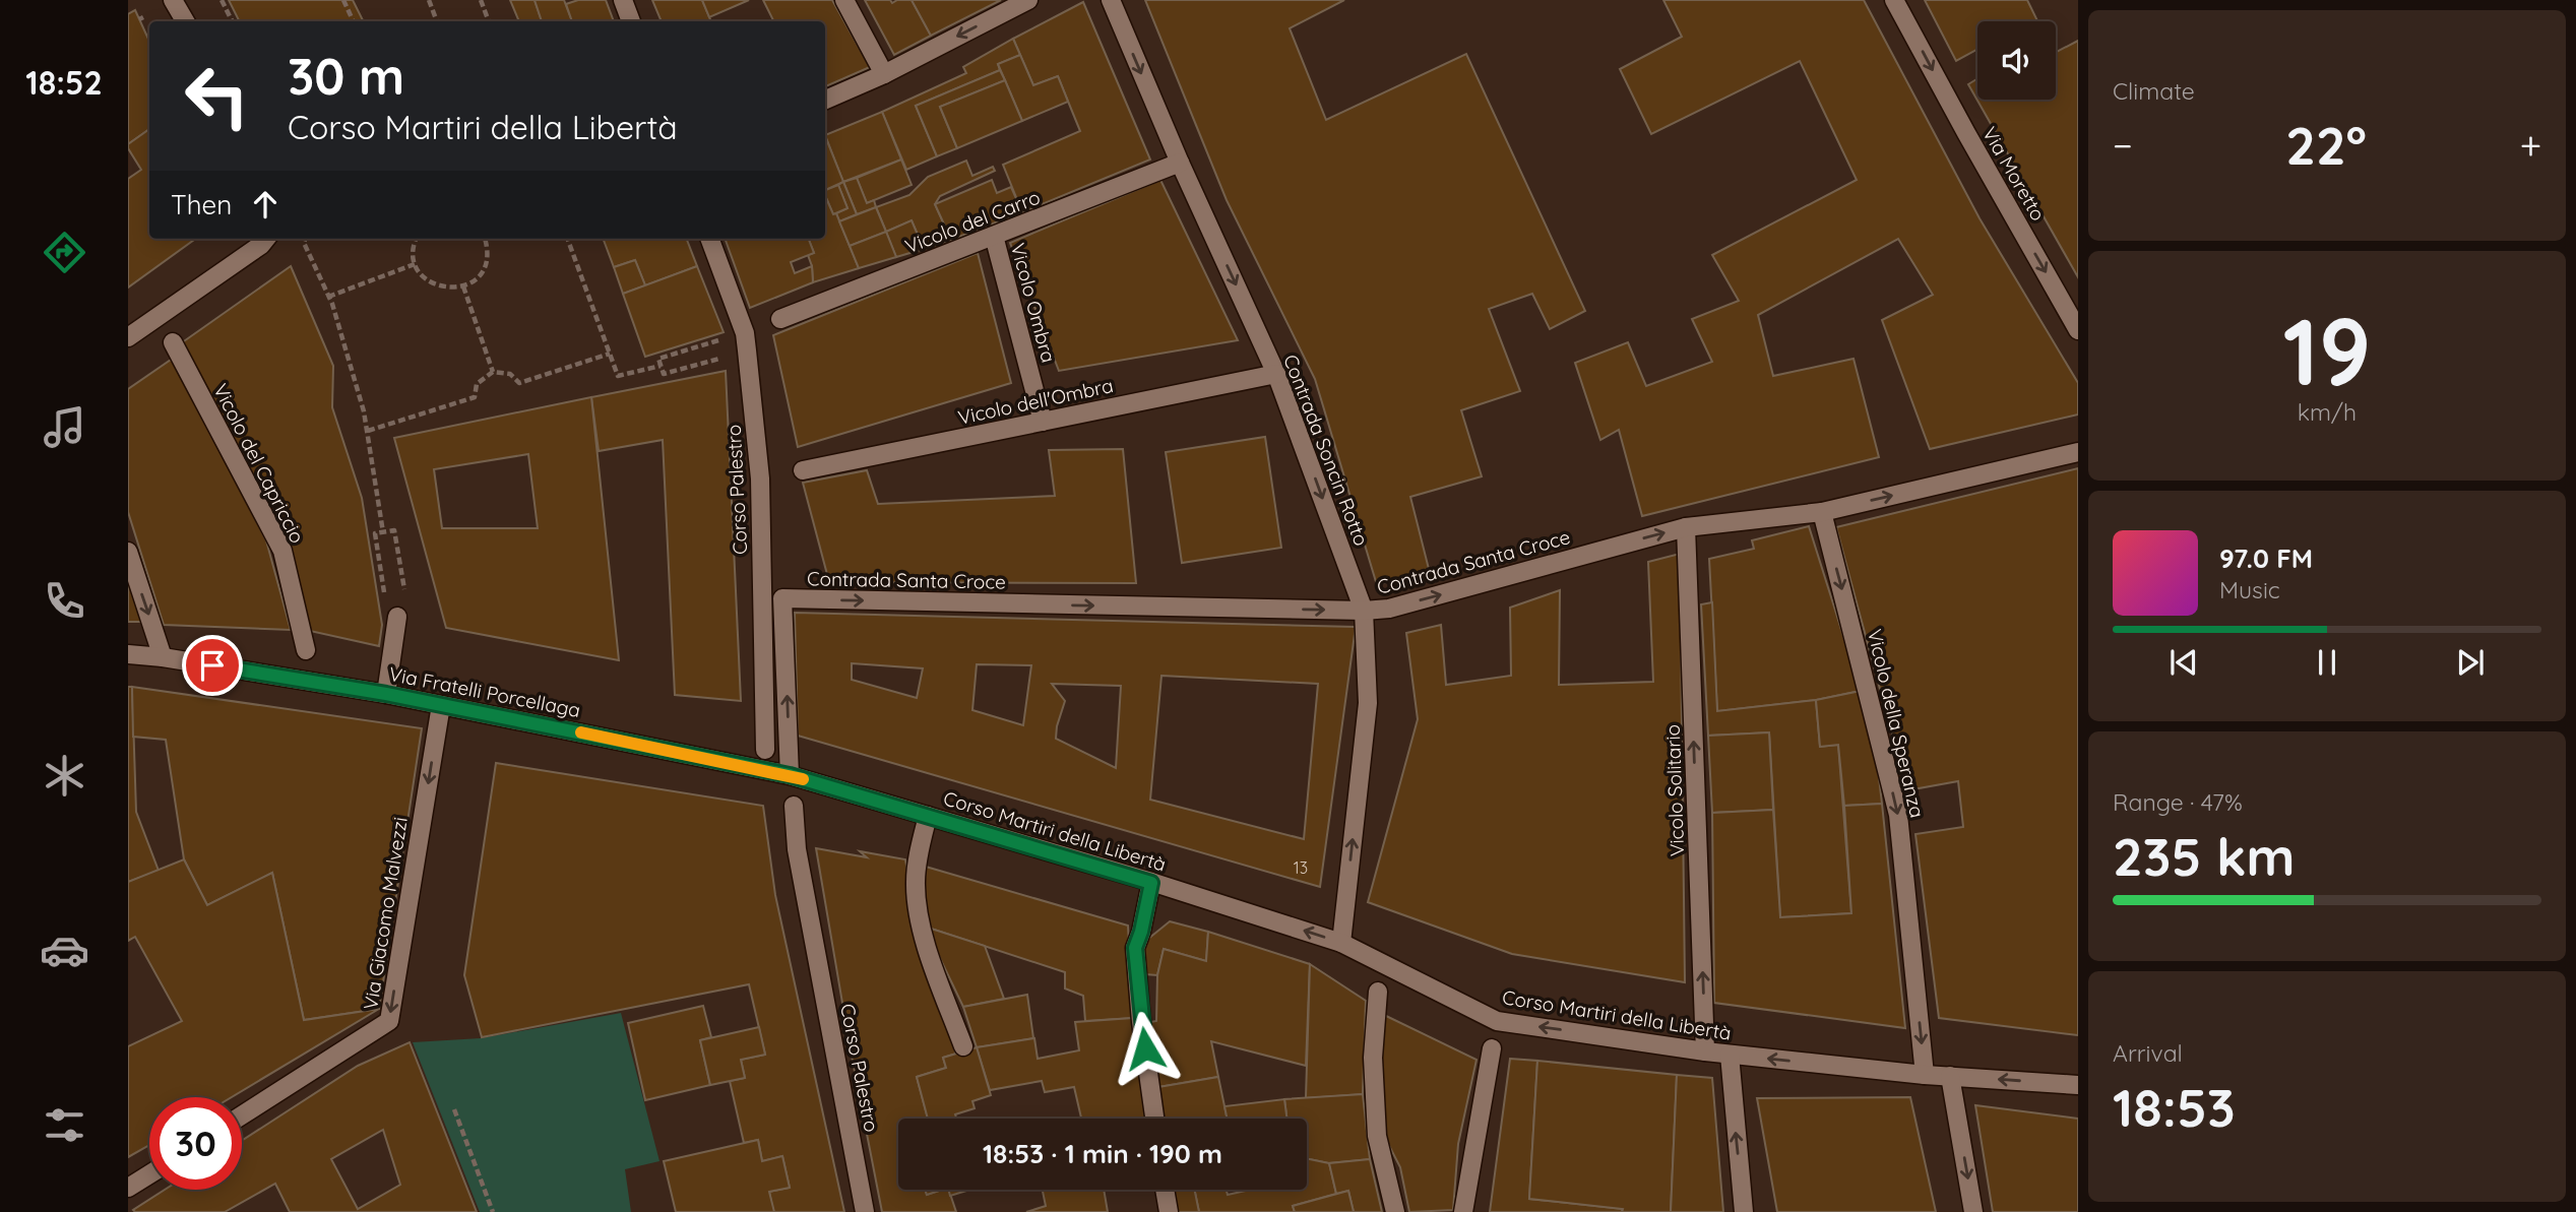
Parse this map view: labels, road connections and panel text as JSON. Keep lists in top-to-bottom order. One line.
{"streets":{"street":["Via Moretto","Vicolo del Carro","Vicolo Ombra","Vicolo dell'Ombra","Contrada Soncin Rotto","Vicolo del Capriccio","Corso Palestro","Contrada Santa Croce","Via Fratelli Porcellaga","Vicolo della Speranza","Vicolo Solitario","Corso Martiri della Libertà","Via Giacomo Malvezzi"]},"crossings":[["Vicolo del Carro","Vicolo Ombra"],["Vicolo del Carro","Contrada Soncin Rotto"],["Vicolo Ombra","Vicolo dell'Ombra"],["Vicolo dell'Ombra","Contrada Soncin Rotto"],["Contrada Soncin Rotto","Contrada Santa Croce"],["Contrada Soncin Rotto","Corso Martiri della Libertà"],["Contrada Santa Croce","Via Fratelli Porcellaga"],["Contrada Santa Croce","Vicolo della Speranza"],["Contrada Santa Croce","Vicolo Solitario"],["Contrada Santa Croce","Corso Martiri della Libertà"],["Via Fratelli Porcellaga","Corso Martiri della Libertà"],["Via Fratelli Porcellaga","Via Giacomo Malvezzi"],["Vicolo della Speranza","Corso Martiri della Libertà"],["Vicolo Solitario","Corso Martiri della Libertà"]],"one_way":["Via Moretto","Contrada Santa Croce","Vicolo della Speranza","Vicolo Solitario","Corso Martiri della Libertà","Via Giacomo Malvezzi"],"house_numbers":["13"],"page":{"tabs":"18:52","tile":["Climate",["19","km/h"],["Range · 47%","235 km"],["Arrival","18:53"]],"turn":["30 m","Corso Martiri della Libertà"],"heat":["−","22°","+"],"then":"Then","song":["97.0 FM","Music"],"limit":"30","trip":"18:53 · 1 min · 190 m"}}
